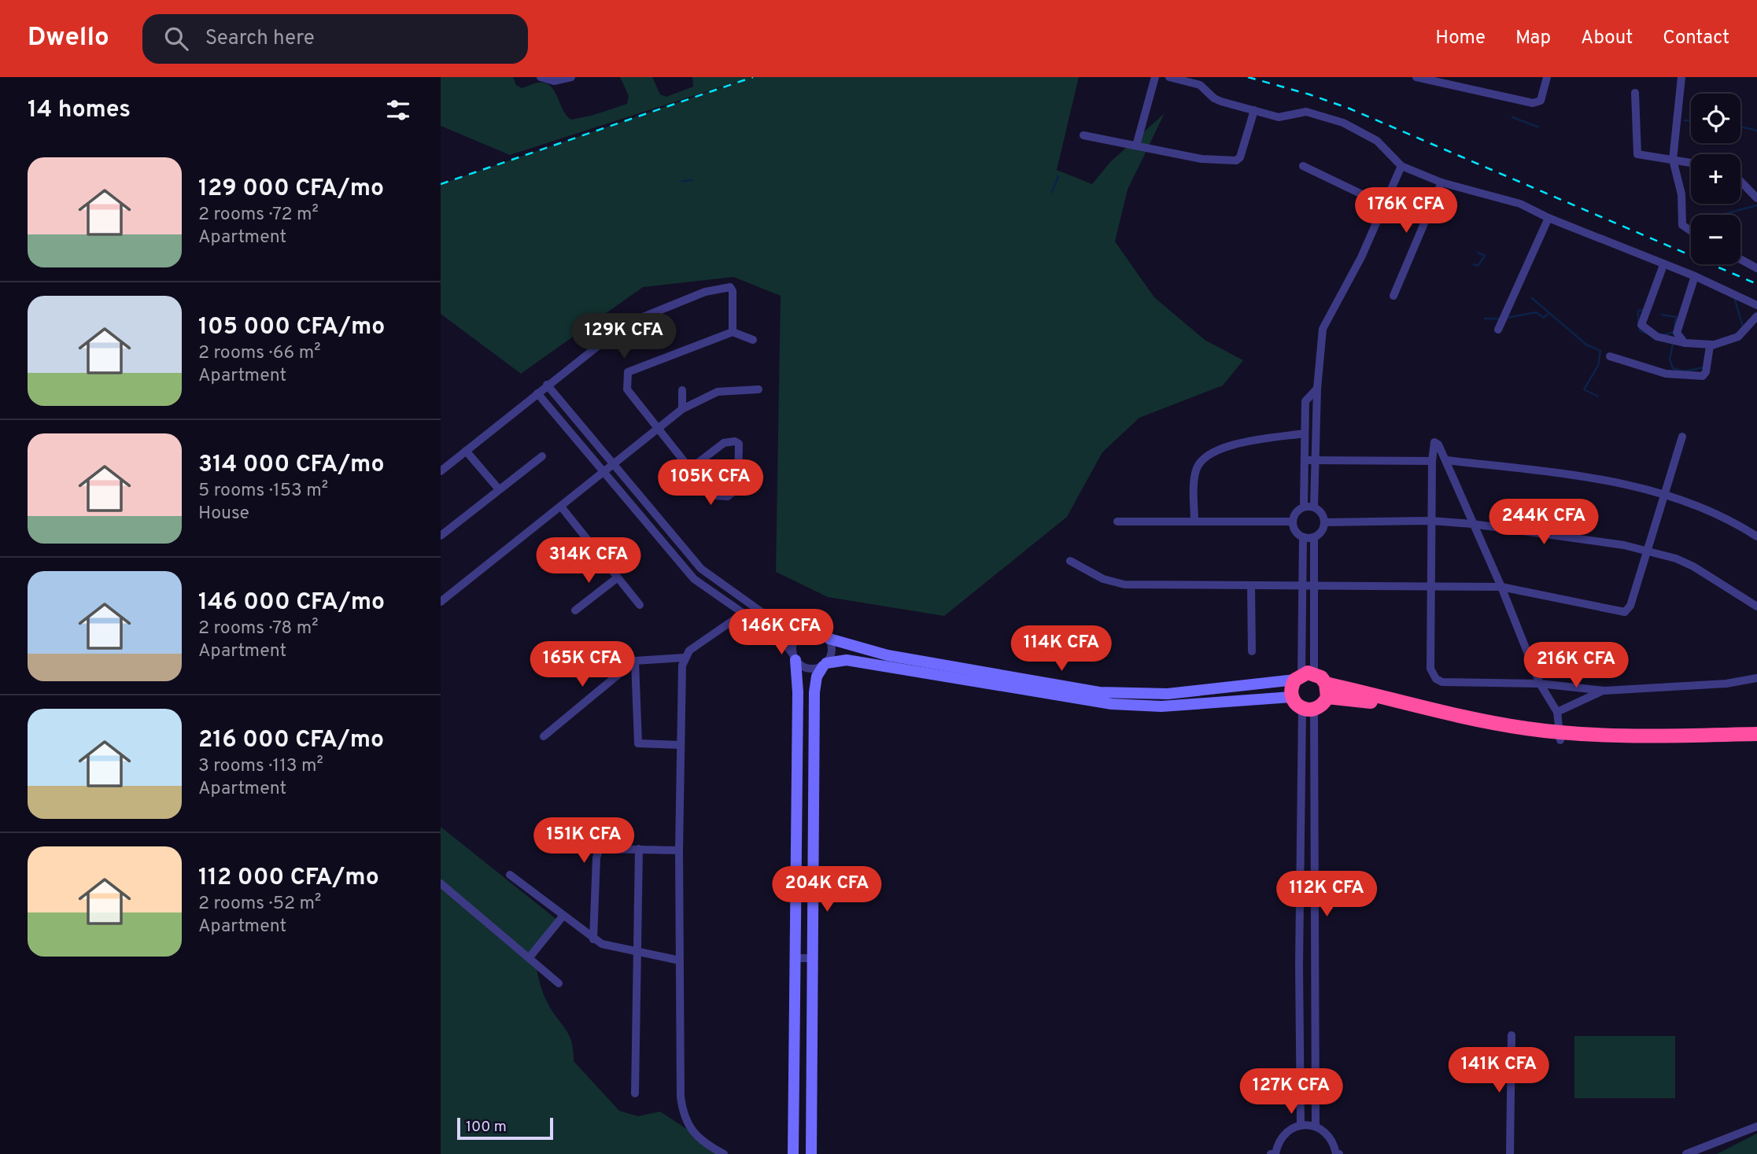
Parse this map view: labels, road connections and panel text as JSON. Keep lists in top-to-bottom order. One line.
{"scale_bar":"100 m","page":{"header":"Dwello","search":"Search here","nav":["Home","Map","About","Contact"],"heading":"14 homes","map_buttons":["+","−"],"list":[{"name":"129 000 CFA/mo","note":"2 rooms · 72 m² · Apartment"},{"name":"105 000 CFA/mo","note":"2 rooms · 66 m² · Apartment"},{"name":"314 000 CFA/mo","note":"5 rooms · 153 m² · House"},{"name":"146 000 CFA/mo","note":"2 rooms · 78 m² · Apartment"},{"name":"216 000 CFA/mo","note":"3 rooms · 113 m² · Apartment"},{"name":"112 000 CFA/mo","note":"2 rooms · 52 m² · Apartment"}],"price":["176K CFA","129K CFA","105K CFA","244K CFA","314K CFA","146K CFA","114K CFA","165K CFA","216K CFA","151K CFA","204K CFA","112K CFA","141K CFA","127K CFA"],"scale":"100 m"}}
